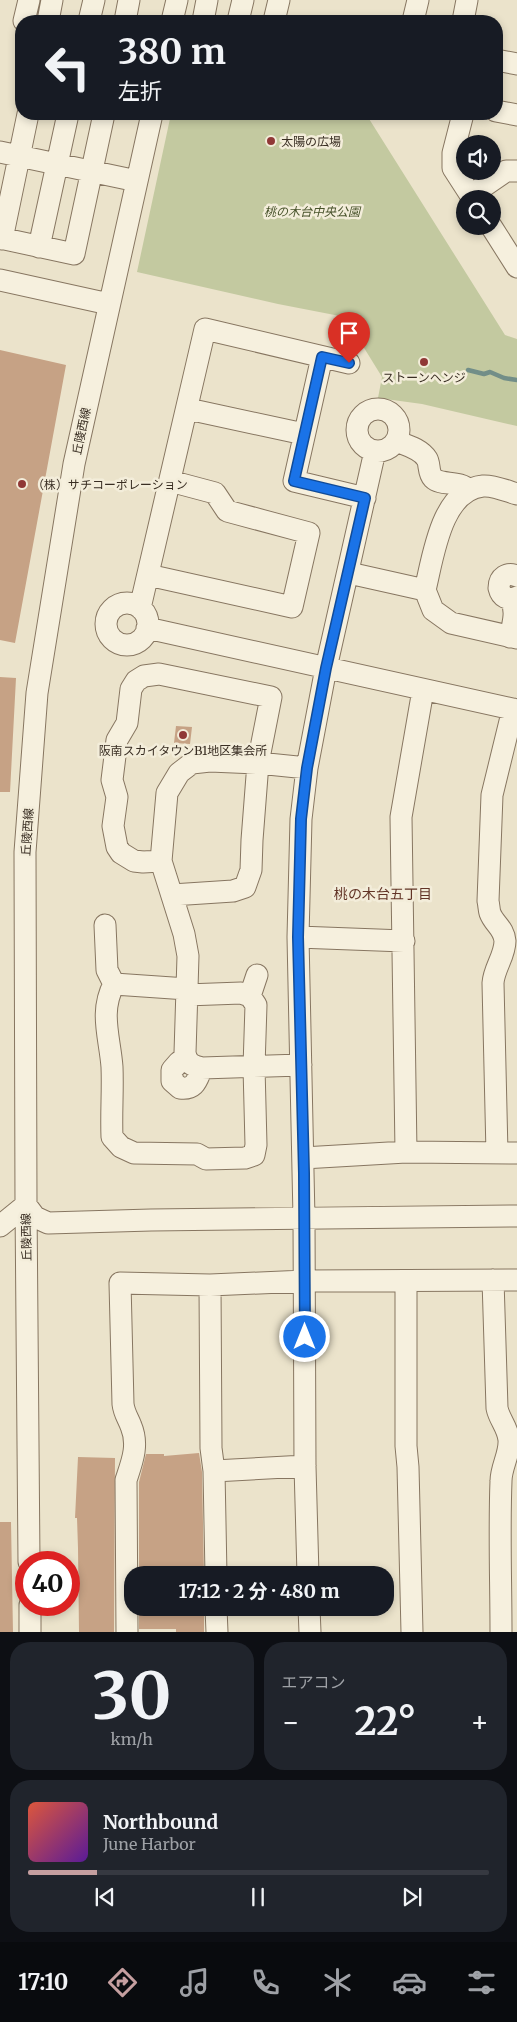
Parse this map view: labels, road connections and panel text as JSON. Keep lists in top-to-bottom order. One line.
{"streets":{"street":["丘陵西線"]},"districts":["桃の木台五丁目"],"parks":["桃の木台中央公園"],"places":["太陽の広場","ストーンヘンジ","（株）サチコーポレーション","阪南スカイタウンB1地区集会所"],"page":{"turn":["380 m","左折"],"limit":"40","trip":"17:12 · 2 分 · 480 m","tile":[["30","km/h"],"エアコン"],"heat":["−","22°","+"],"song":["Northbound","June Harbor"],"tabs":"17:10"}}
